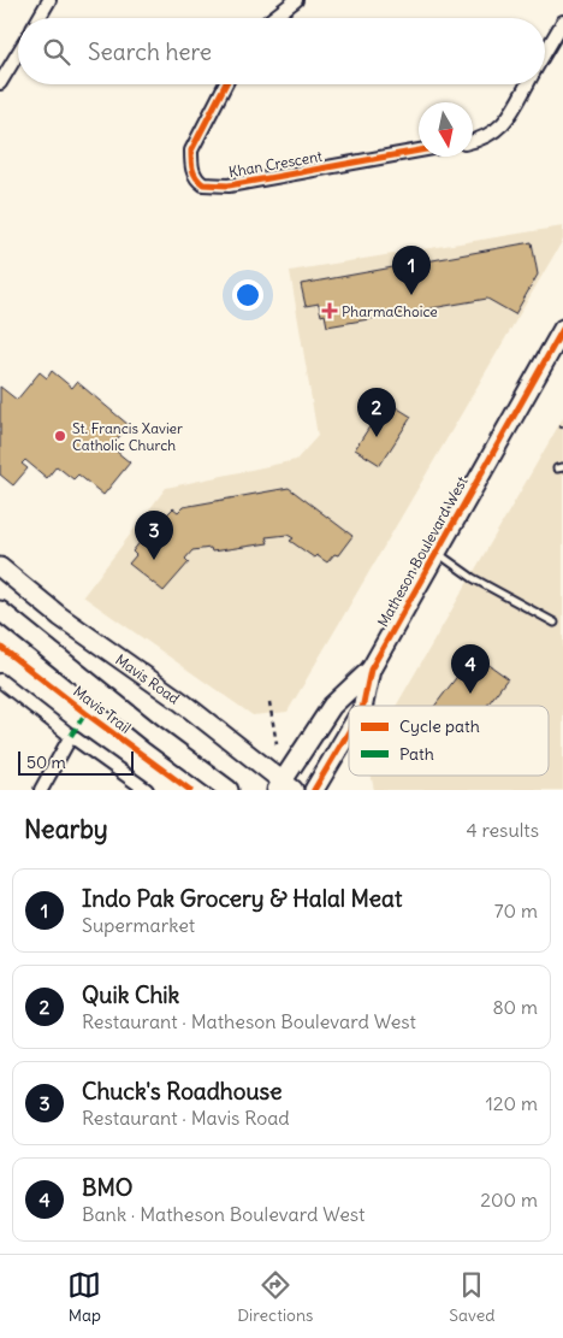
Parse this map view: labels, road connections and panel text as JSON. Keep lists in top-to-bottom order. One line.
{"streets":{"street":["Khan Crescent","Matheson Boulevard West","Mavis Road"],"cycle path":["Mavis Trail"]},"crossings":[["Matheson Boulevard West","Mavis Road"]],"places":{"health":["PharmaChoice"],"other":["St. Francis Xavier Catholic Church"]},"legend":["Cycle path","Path"],"scale_bar":"50 m","north":"bottom","page":{"search":"Search here","pins":["1","2","3","4"],"scale":"50 m","heading":["Nearby","4 results"],"list":[{"mark":"1","name":"Indo Pak Grocery & Halal Meat","note":"Supermarket","value":"70 m"},{"mark":"2","name":"Quik Chik","note":"Restaurant · Matheson Boulevard West","value":"80 m"},{"mark":"3","name":"Chuck's Roadhouse","note":"Restaurant · Mavis Road","value":"120 m"},{"mark":"4","name":"BMO","note":"Bank · Matheson Boulevard West","value":"200 m"}],"nav":["Map","Directions","Saved"]}}
